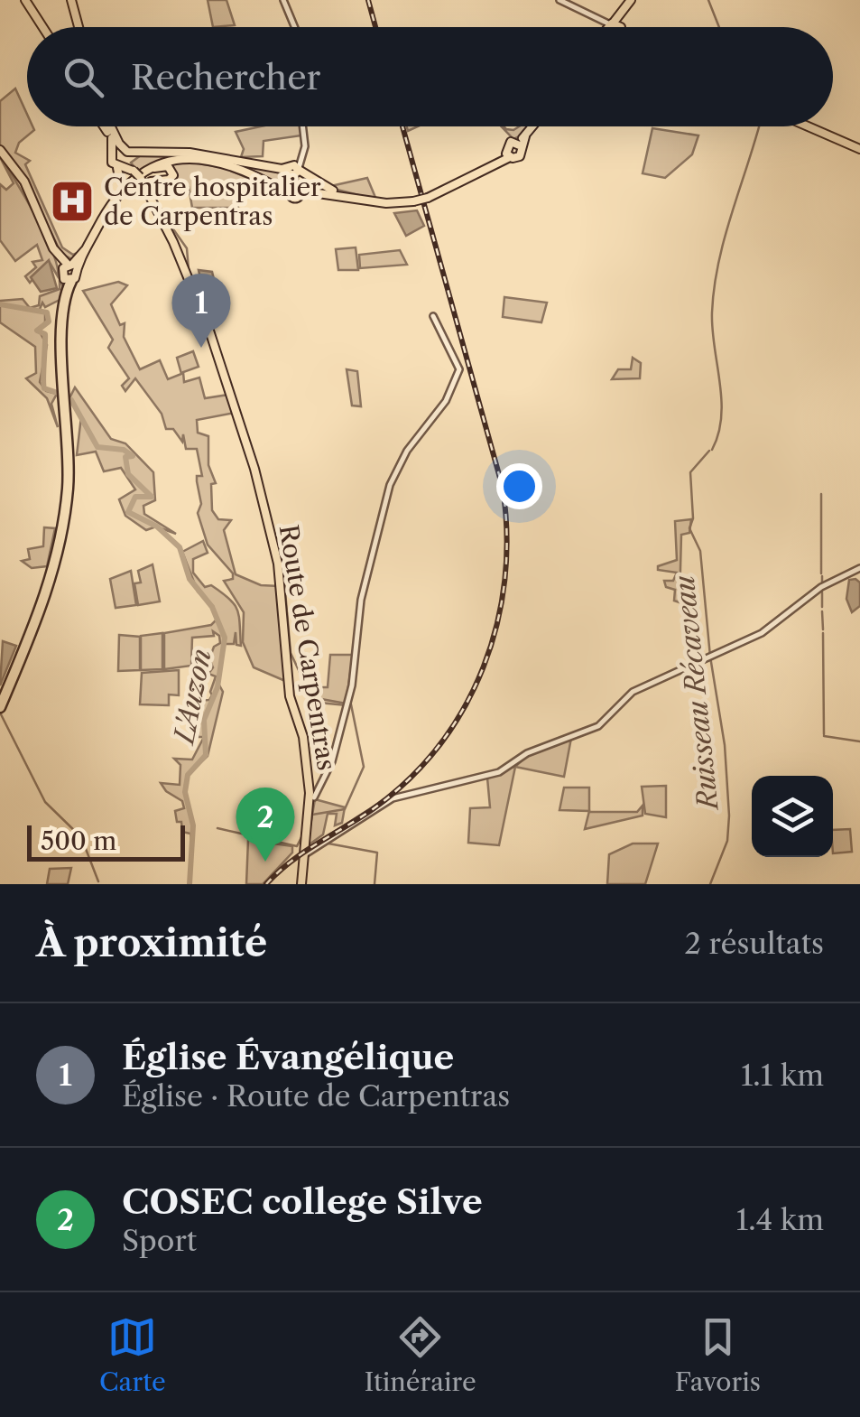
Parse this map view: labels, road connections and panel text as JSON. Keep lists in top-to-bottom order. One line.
{"streets":{"main road":["Route de Carpentras"]},"water":["Ruisseau Récaveau","L'Auzon"],"places":{"hospital":["Centre hospitalier de Carpentras"]},"scale_bar":"500 m","page":{"search":"Rechercher","pins":["1","2"],"scale":"500 m","heading":["À proximité","2 résultats"],"list":[{"mark":"1","name":"Église Évangélique","note":"Église · Route de Carpentras","value":"1.1 km"},{"mark":"2","name":"COSEC college Silve","note":"Sport","value":"1.4 km"}],"nav":["Carte","Itinéraire","Favoris"]}}
